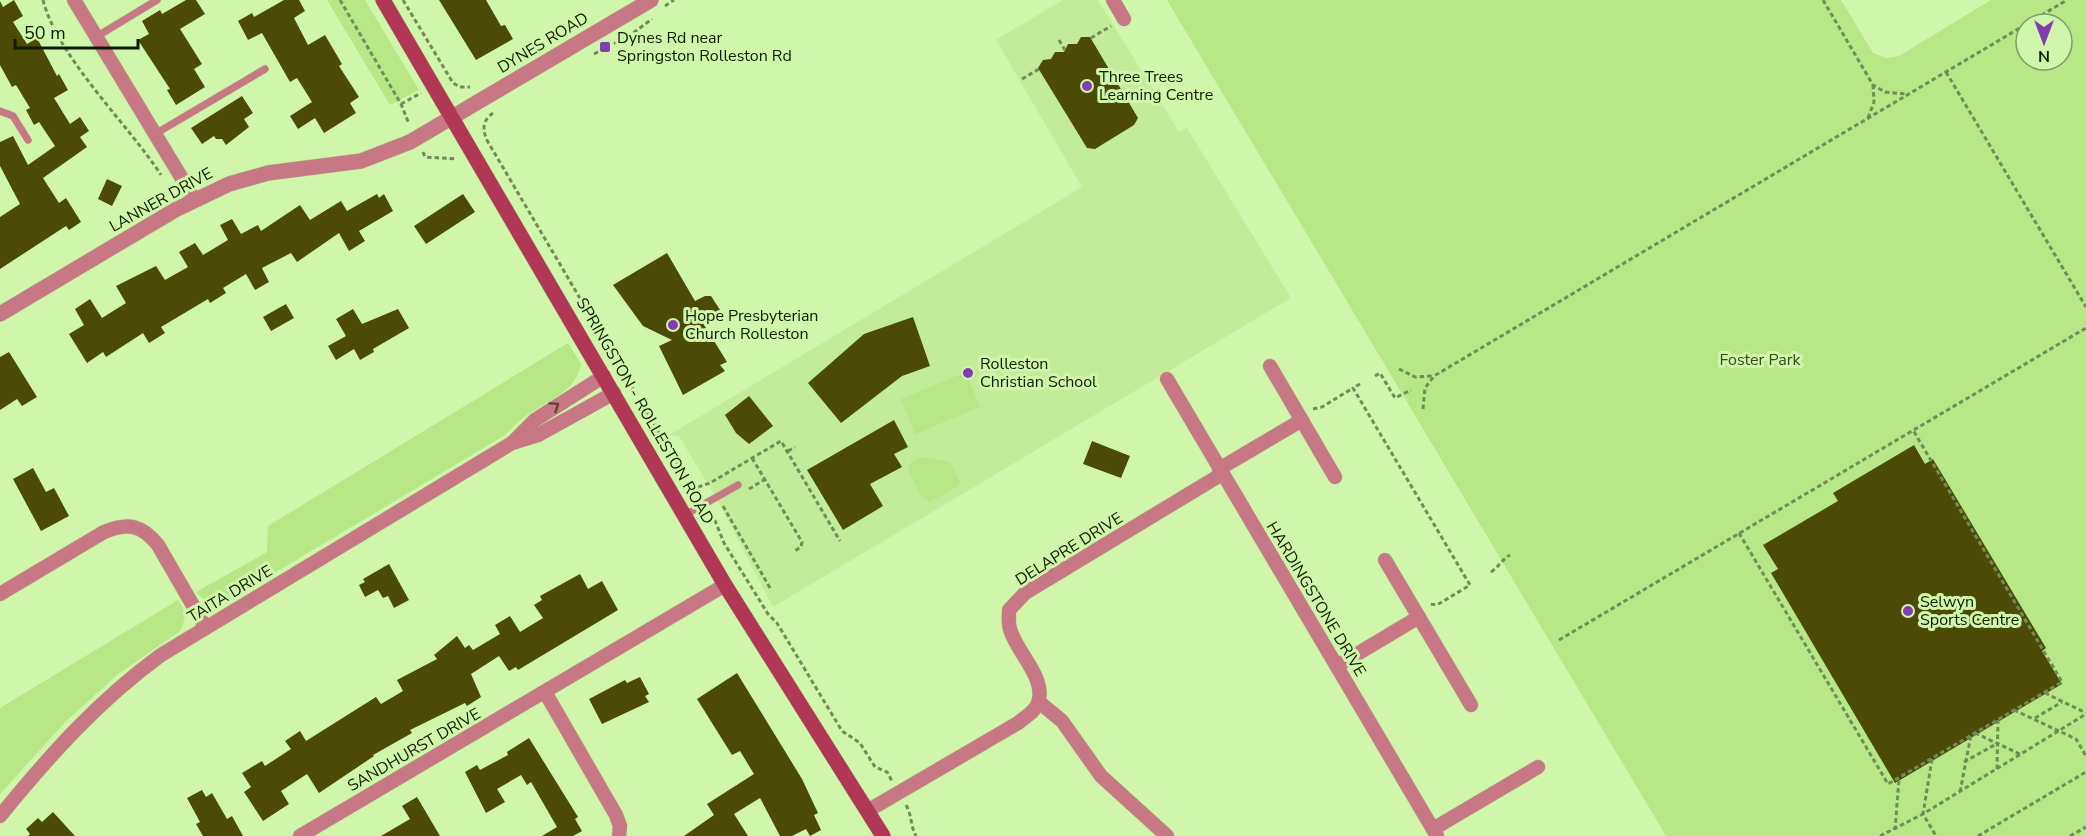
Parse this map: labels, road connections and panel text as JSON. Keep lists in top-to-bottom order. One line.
{"streets":{"main road":["SPRINGSTON - ROLLESTON ROAD"],"street":["DYNES ROAD","LANNER DRIVE","DELAPRE DRIVE","TAITA DRIVE","HARDINGSTONE DRIVE","SANDHURST DRIVE"]},"crossings":[["DYNES ROAD","LANNER DRIVE"],["DYNES ROAD","SPRINGSTON - ROLLESTON ROAD"],["LANNER DRIVE","SPRINGSTON - ROLLESTON ROAD"],["SPRINGSTON - ROLLESTON ROAD","TAITA DRIVE"],["SPRINGSTON - ROLLESTON ROAD","SANDHURST DRIVE"],["DELAPRE DRIVE","HARDINGSTONE DRIVE"]],"parks":["Foster Park"],"places":{"transit":["Dynes Rd near Springston Rolleston Rd"],"other":["Three Trees Learning Centre","Hope Presbyterian Church Rolleston","Rolleston Christian School","Selwyn Sports Centre"]},"scale_bar":"50 m","north":"bottom"}
